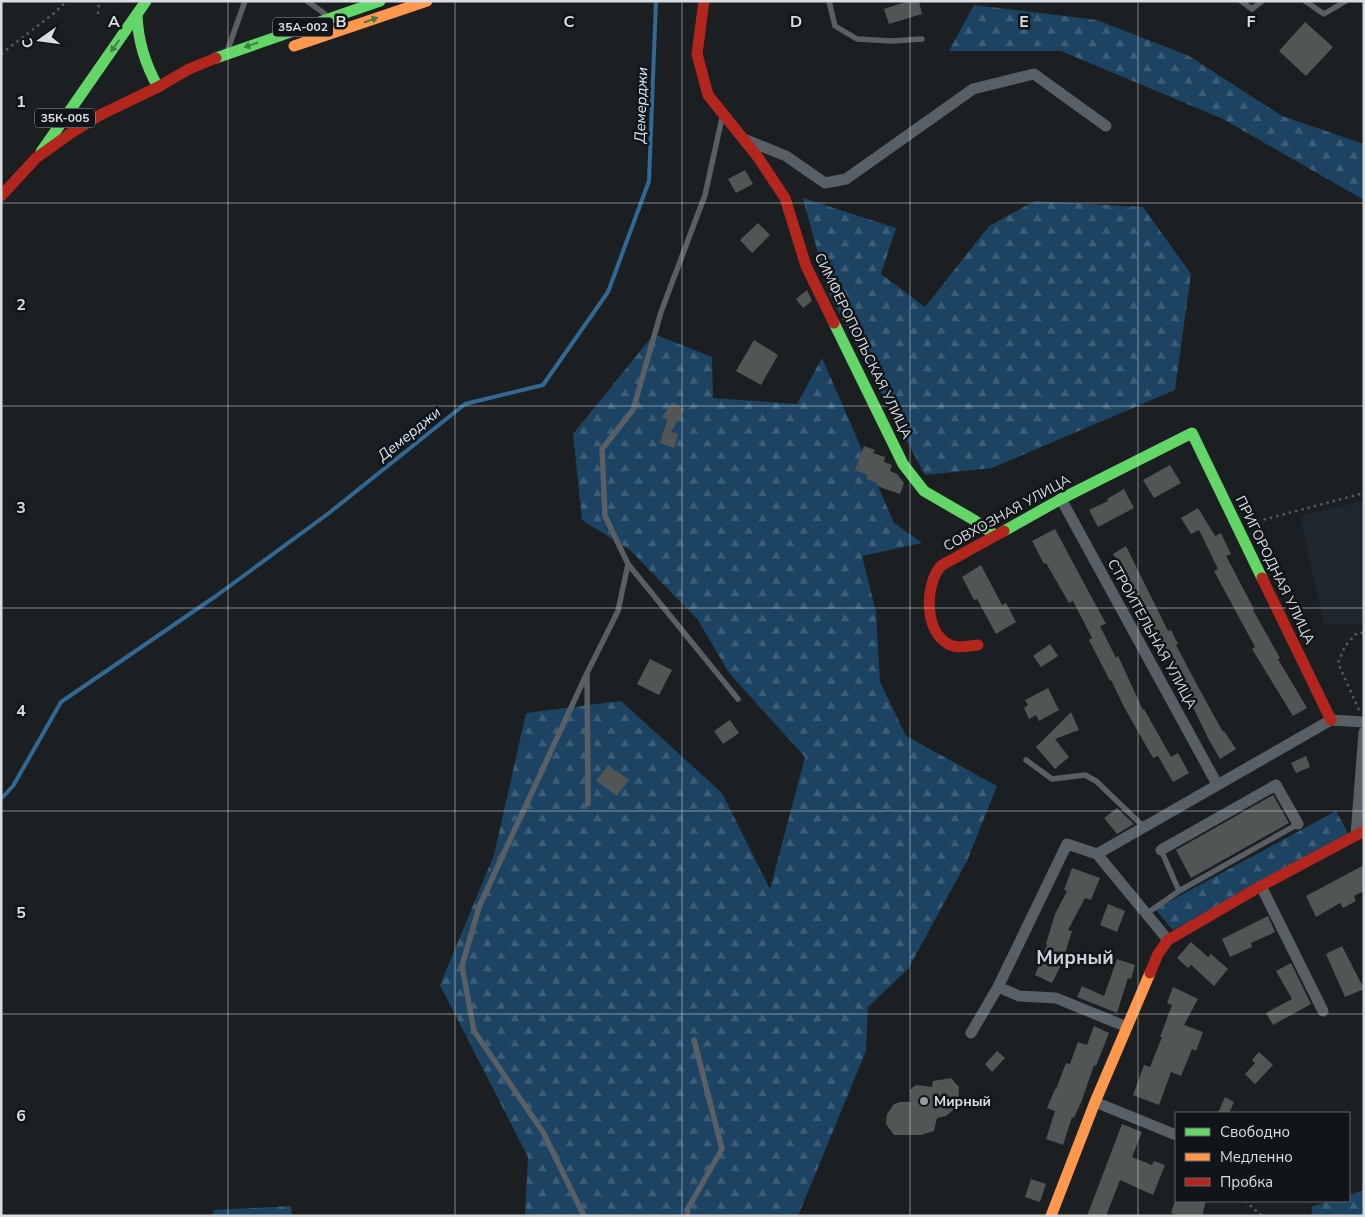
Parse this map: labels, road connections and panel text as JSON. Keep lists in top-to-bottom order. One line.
{"streets":{"main road":["35А-002","35К-005","СИМФЕРОПОЛЬСКАЯ УЛИЦА","СОВХОЗНАЯ УЛИЦА","ПРИГОРОДНАЯ УЛИЦА"],"street":["СТРОИТЕЛЬНАЯ УЛИЦА"]},"crossings":[["35А-002","35К-005"],["СИМФЕРОПОЛЬСКАЯ УЛИЦА","СОВХОЗНАЯ УЛИЦА"],["СОВХОЗНАЯ УЛИЦА","ПРИГОРОДНАЯ УЛИЦА"],["СОВХОЗНАЯ УЛИЦА","СТРОИТЕЛЬНАЯ УЛИЦА"]],"districts":["Мирный"],"water":["Демерджи"],"places":["Мирный"],"legend":["Свободно","Медленно","Пробка"],"north":"left","grid":{"columns":["A","B","C","D","E","F"],"rows":["1","2","3","4","5","6"]}}
